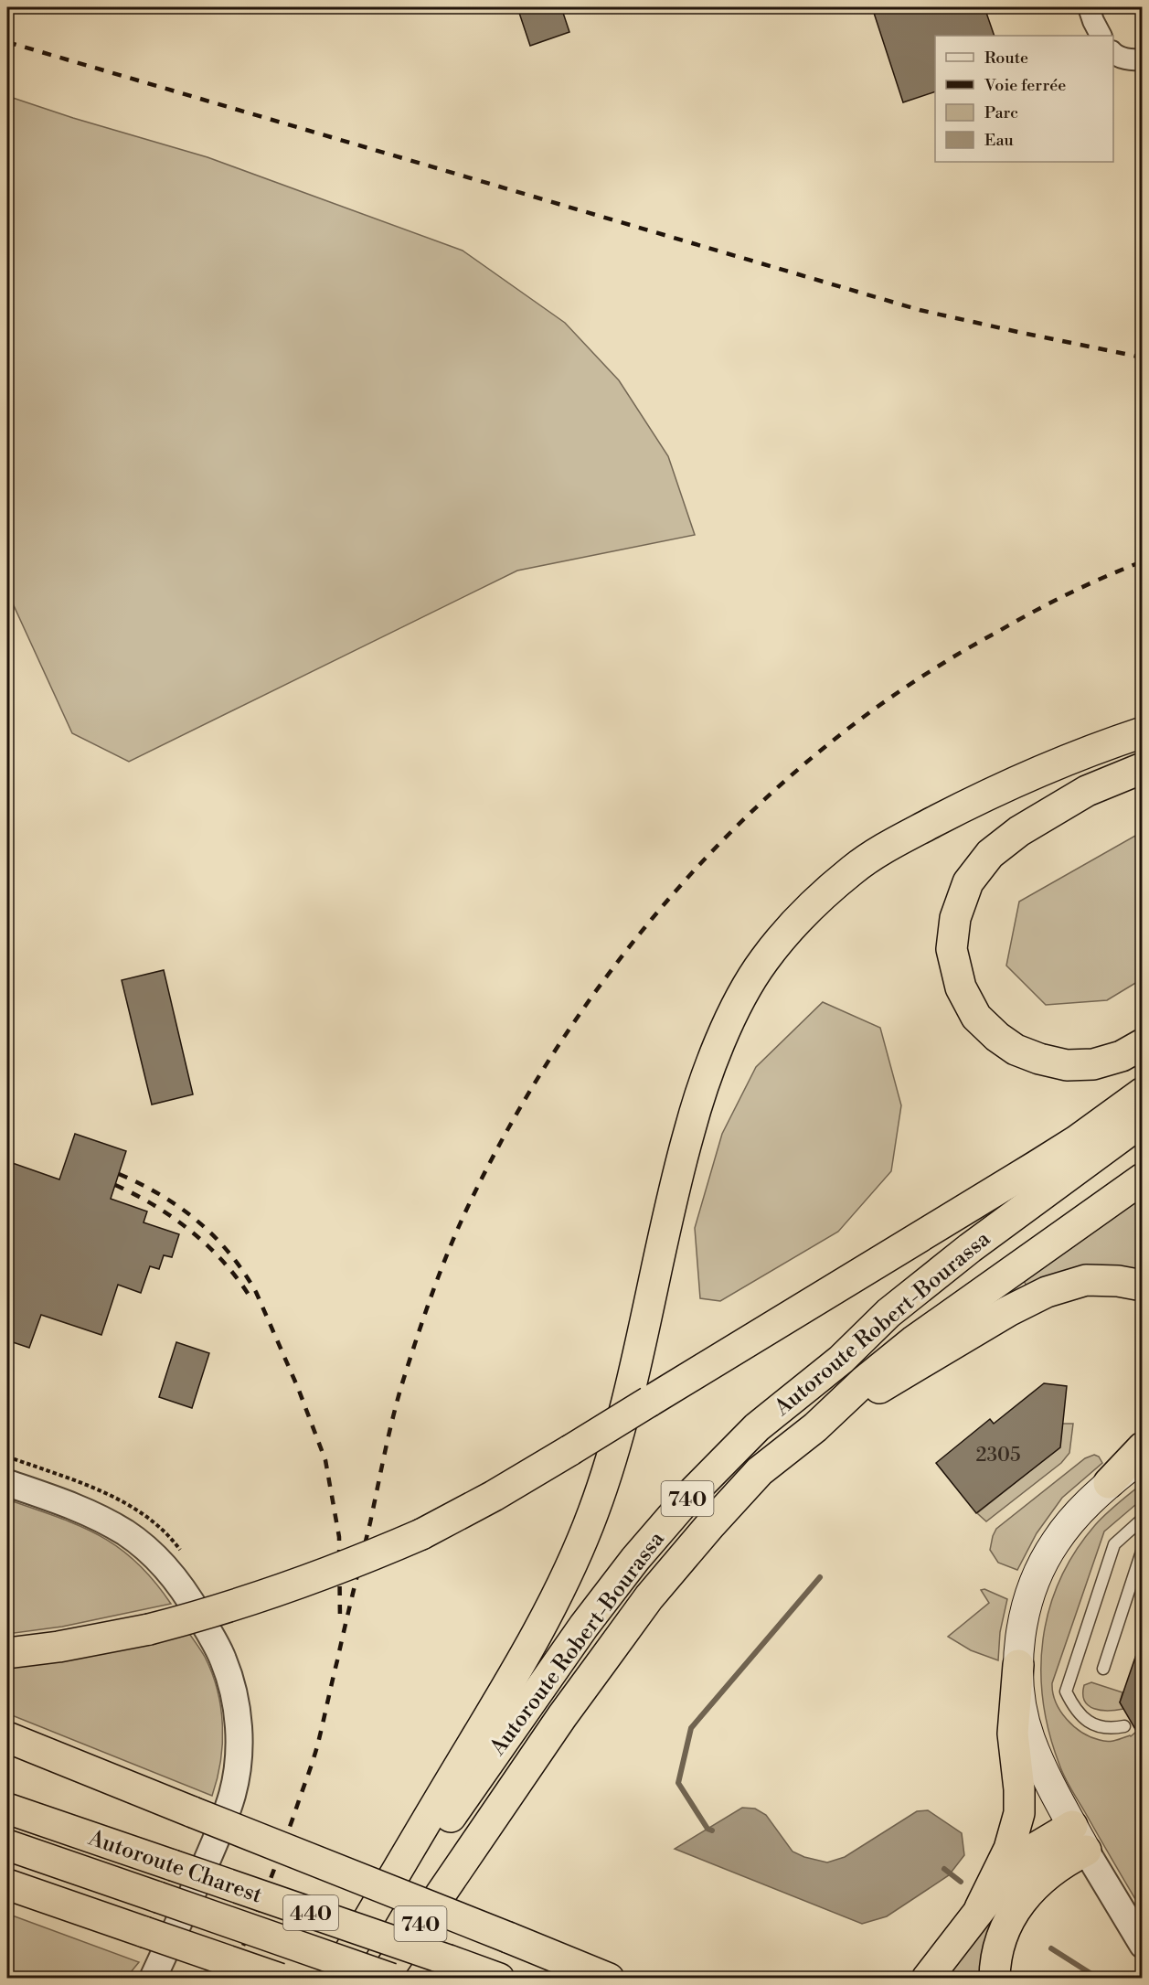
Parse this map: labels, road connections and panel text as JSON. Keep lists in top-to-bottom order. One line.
{"streets":{"highway":["Autoroute Robert-Bourassa","740","Autoroute Charest","440"]},"house_numbers":["2305"],"legend":["Route","Voie ferrée","Parc","Eau"]}
